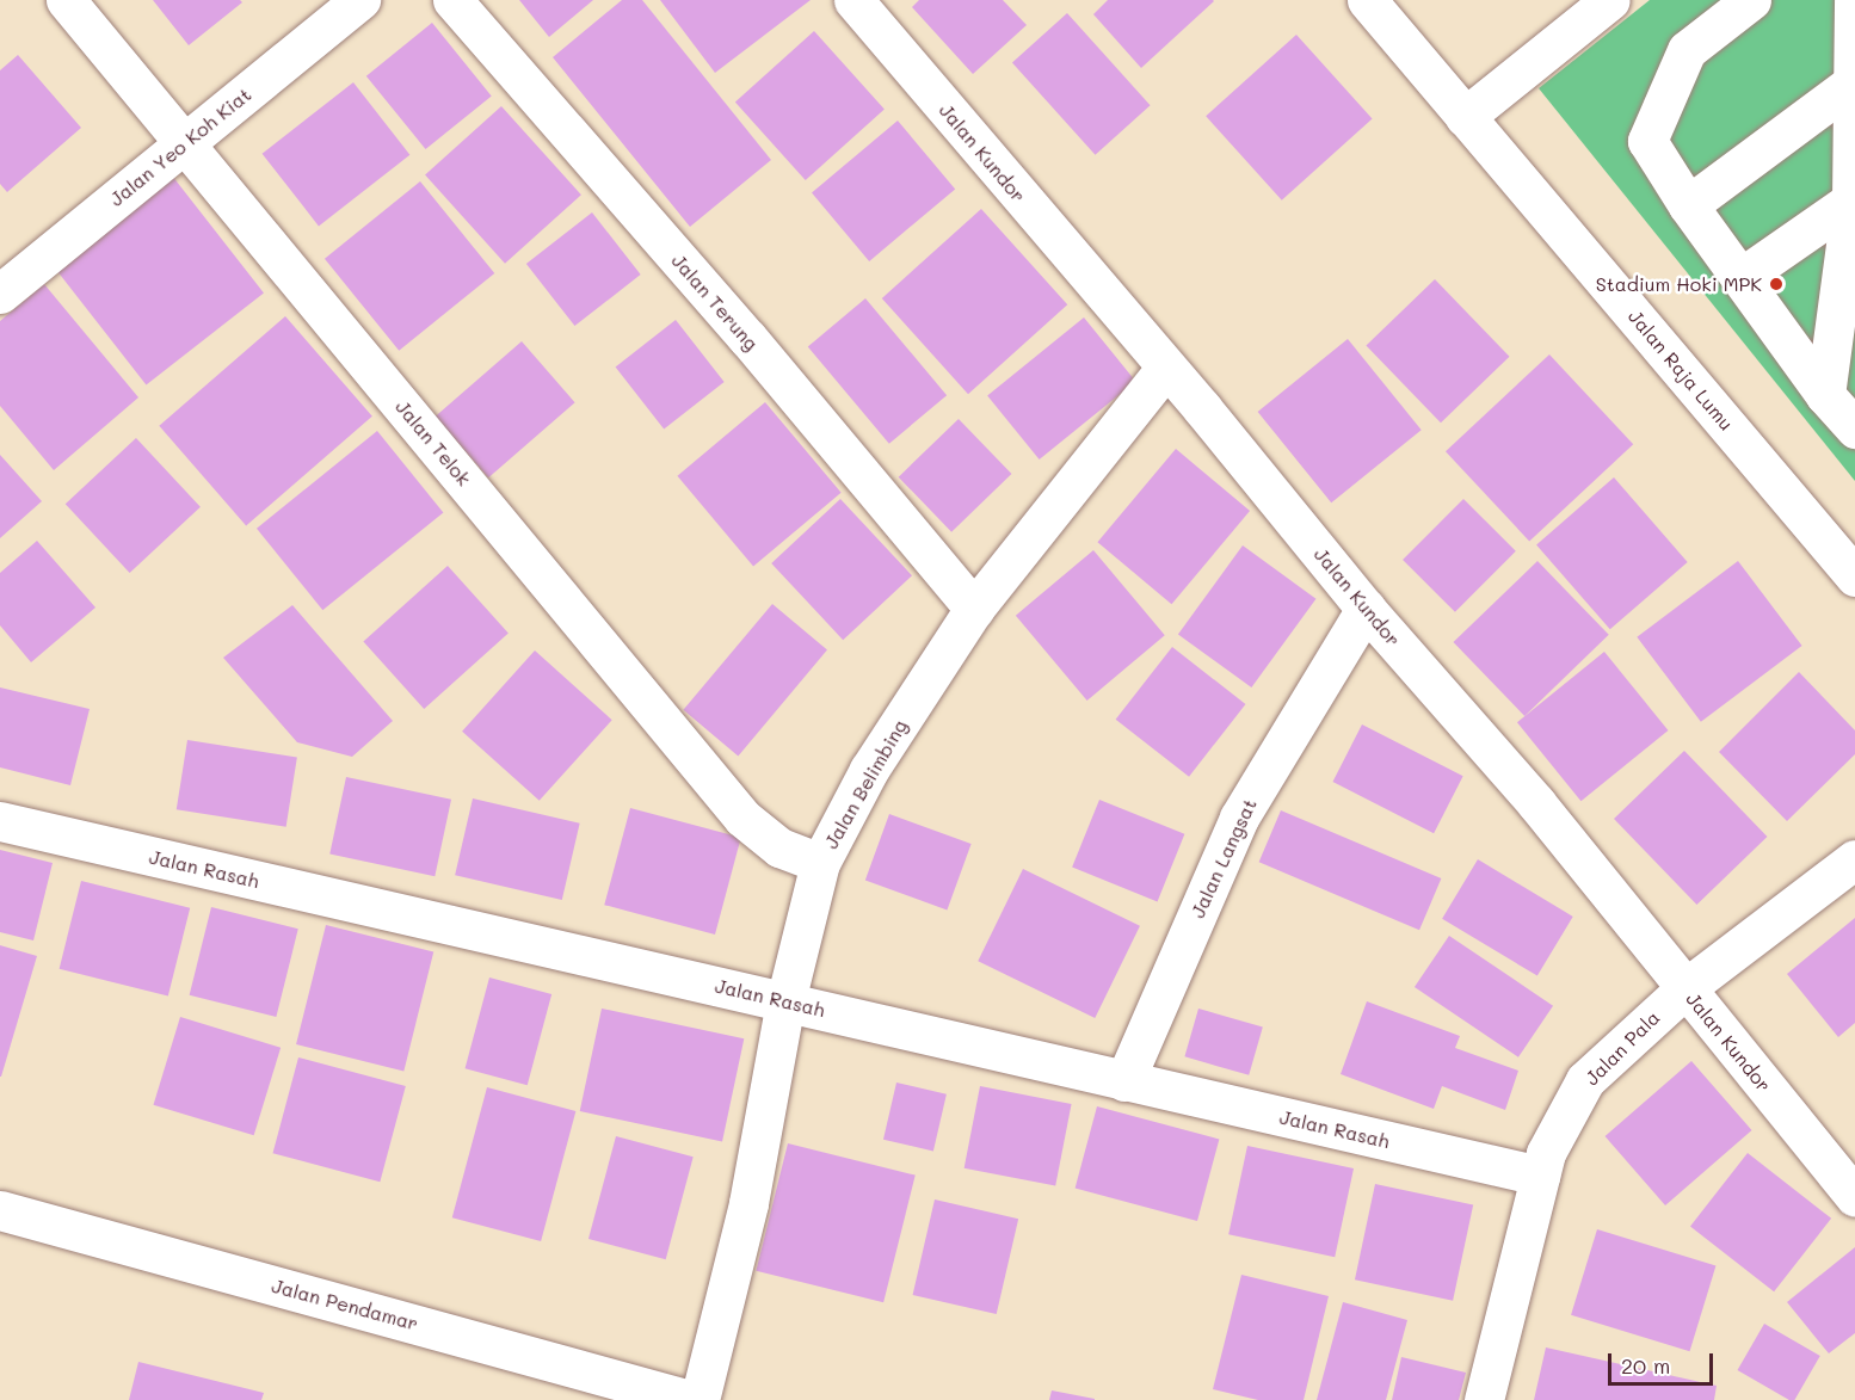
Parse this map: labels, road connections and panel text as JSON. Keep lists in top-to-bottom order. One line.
{"streets":{"street":["Jalan Yeo Koh Kiat","Jalan Kundor","Jalan Terung","Jalan Raja Lumu","Jalan Telok","Jalan Belimbing","Jalan Langsat","Jalan Rasah","Jalan Pala","Jalan Pendamar"]},"crossings":[["Jalan Yeo Koh Kiat","Jalan Telok"],["Jalan Kundor","Jalan Belimbing"],["Jalan Kundor","Jalan Langsat"],["Jalan Kundor","Jalan Pala"],["Jalan Terung","Jalan Belimbing"],["Jalan Telok","Jalan Belimbing"],["Jalan Belimbing","Jalan Rasah"],["Jalan Langsat","Jalan Rasah"],["Jalan Rasah","Jalan Pala"]],"places":["Stadium Hoki MPK"],"scale_bar":"20 m"}
